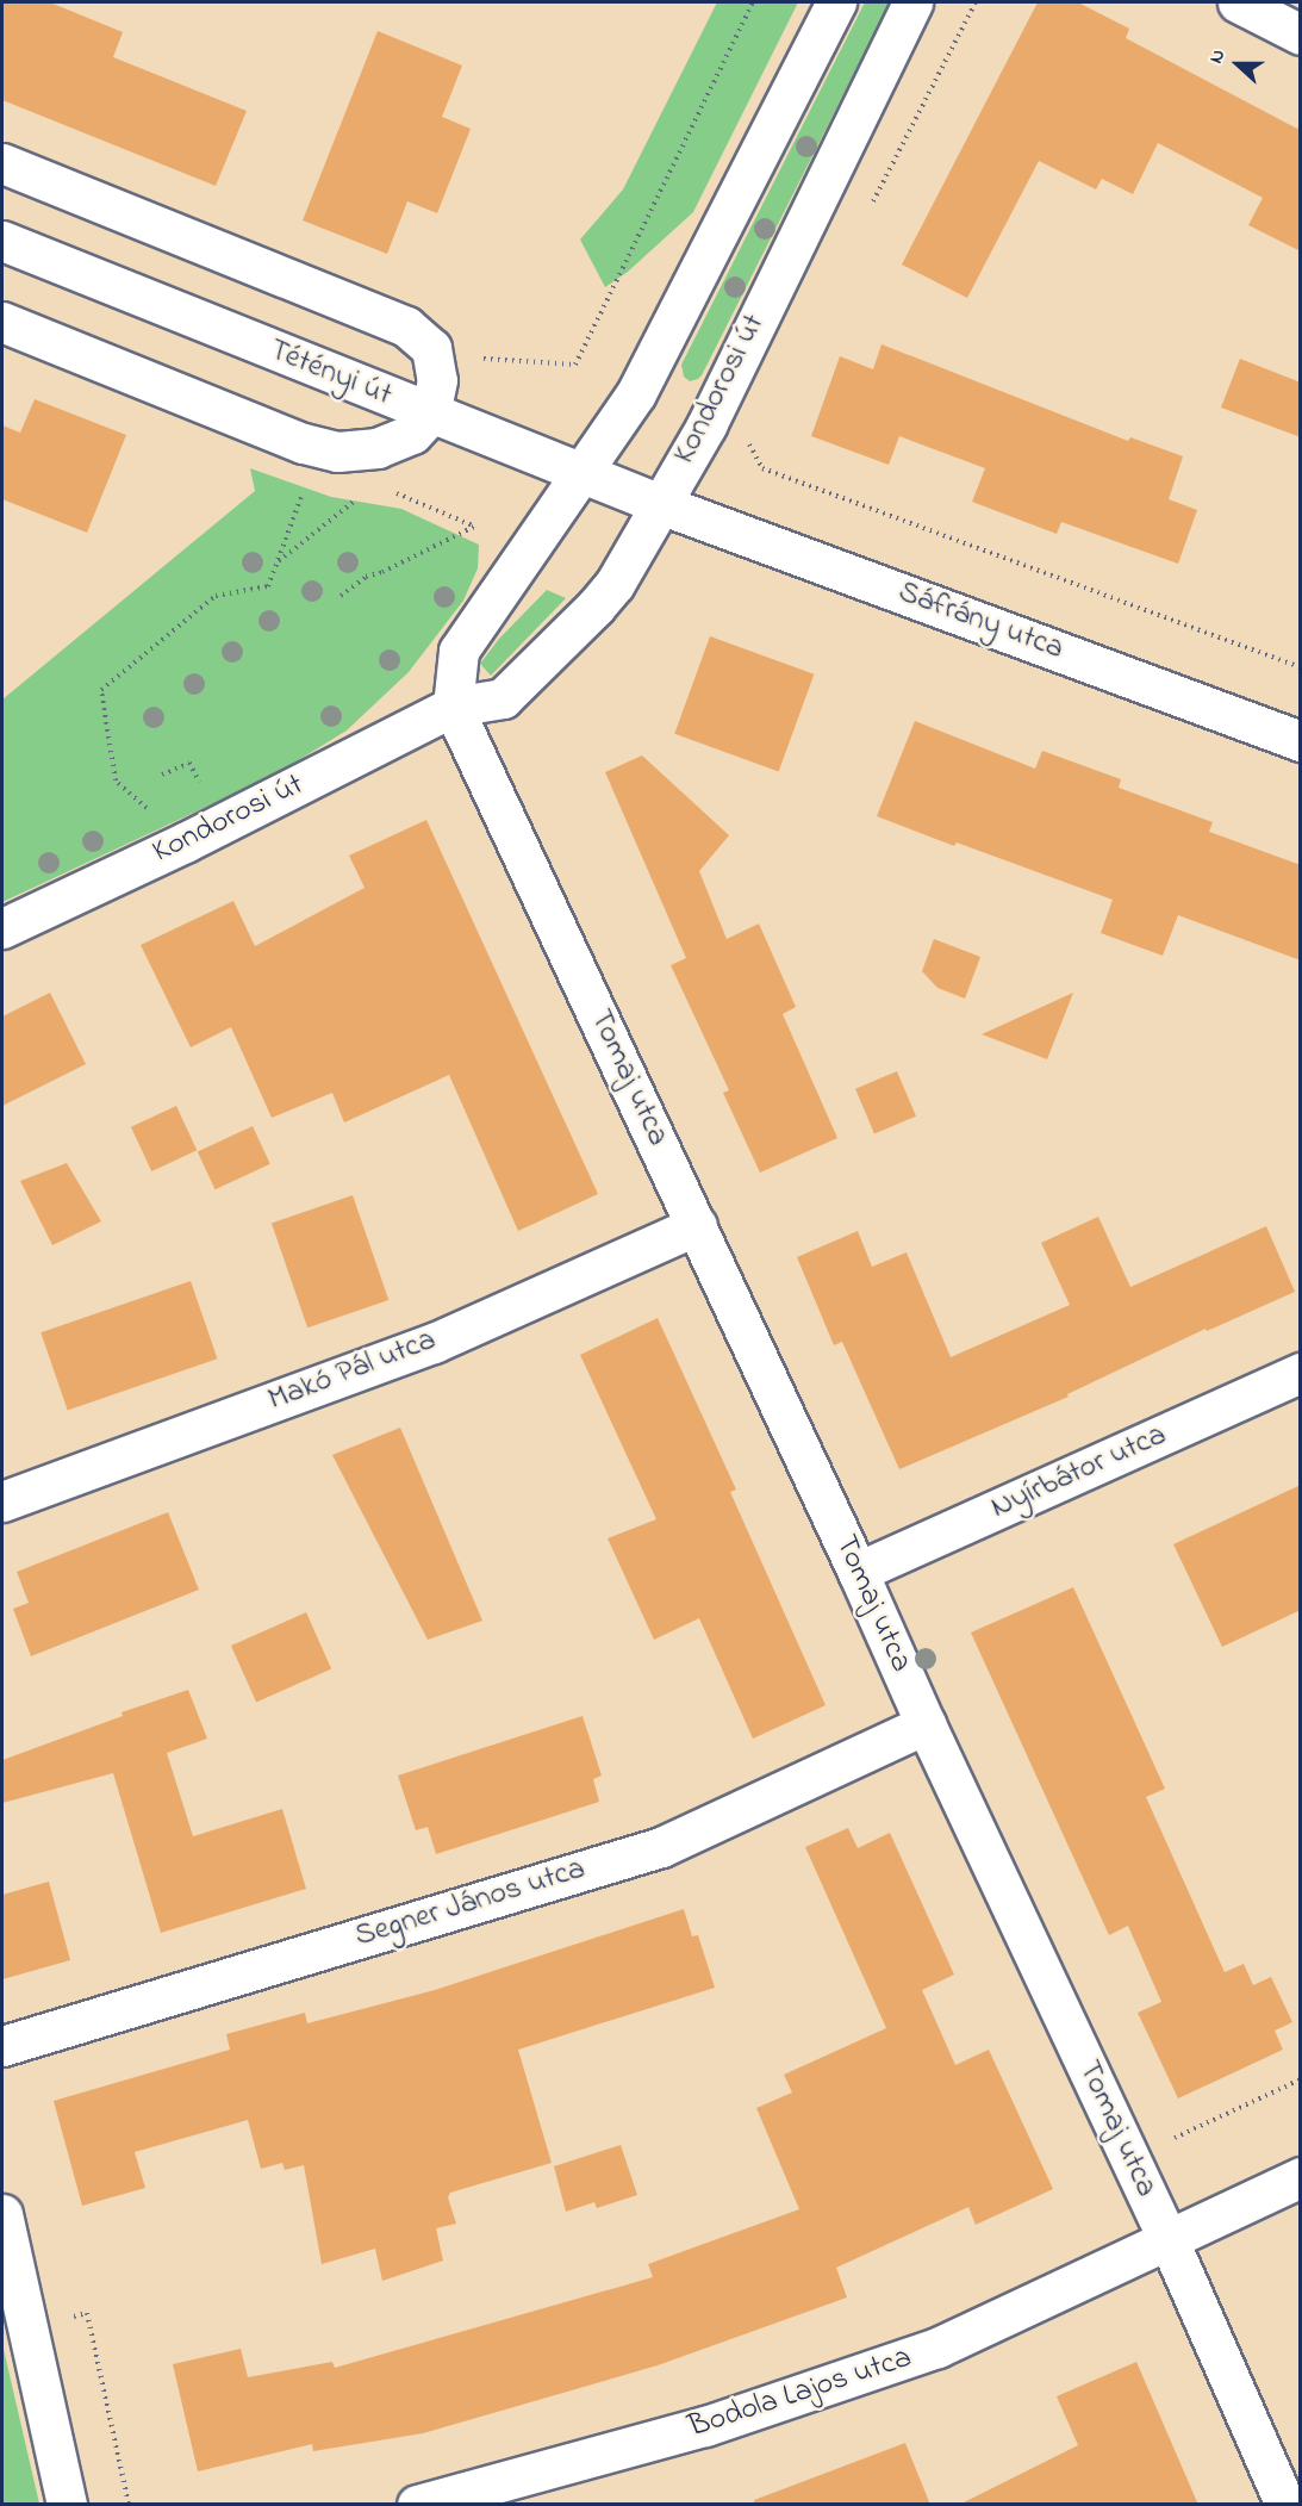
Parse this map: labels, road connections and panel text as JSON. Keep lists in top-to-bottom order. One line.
{"streets":{"street":["Tétényi út","Kondorosi út","Sáfrány utca","Tomaj utca","Makó Pál utca","Nyírbátor utca","Segner János utca","Bodola Lajos utca"]},"crossings":[["Tétényi út","Kondorosi út"],["Tétényi út","Sáfrány utca"],["Kondorosi út","Sáfrány utca"],["Kondorosi út","Tomaj utca"],["Tomaj utca","Makó Pál utca"],["Tomaj utca","Nyírbátor utca"],["Tomaj utca","Segner János utca"],["Tomaj utca","Bodola Lajos utca"]],"north":"left"}
